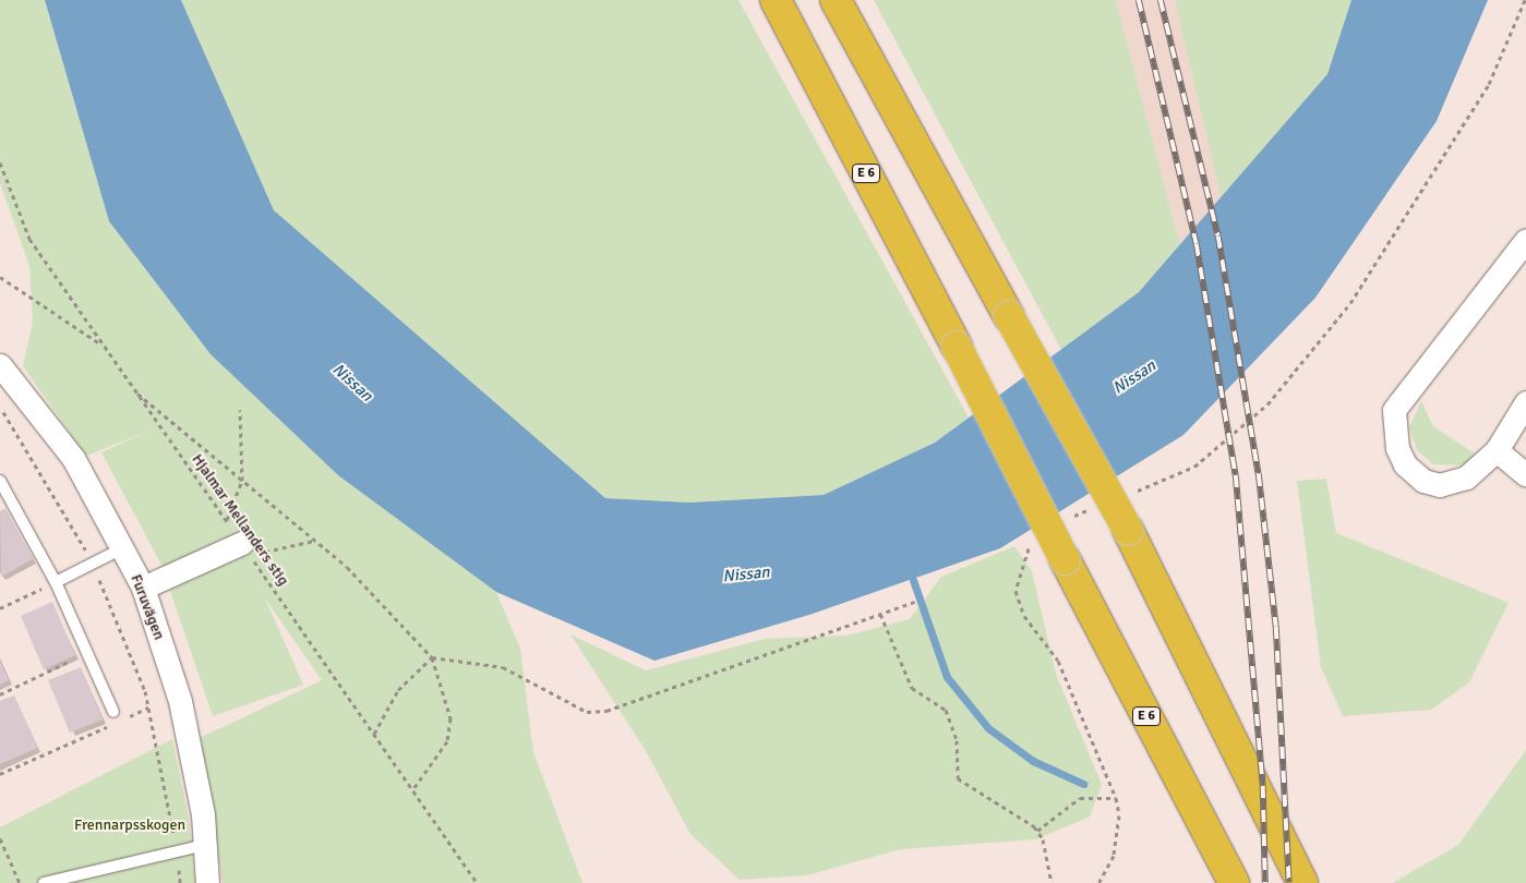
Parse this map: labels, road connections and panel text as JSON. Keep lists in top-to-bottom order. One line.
{"streets":{"highway":["E 6"],"street":["Furuvägen"],"path":["Hjalmar Mellanders stig"]},"water":["Nissan"],"parks":["Frennarpsskogen"]}
